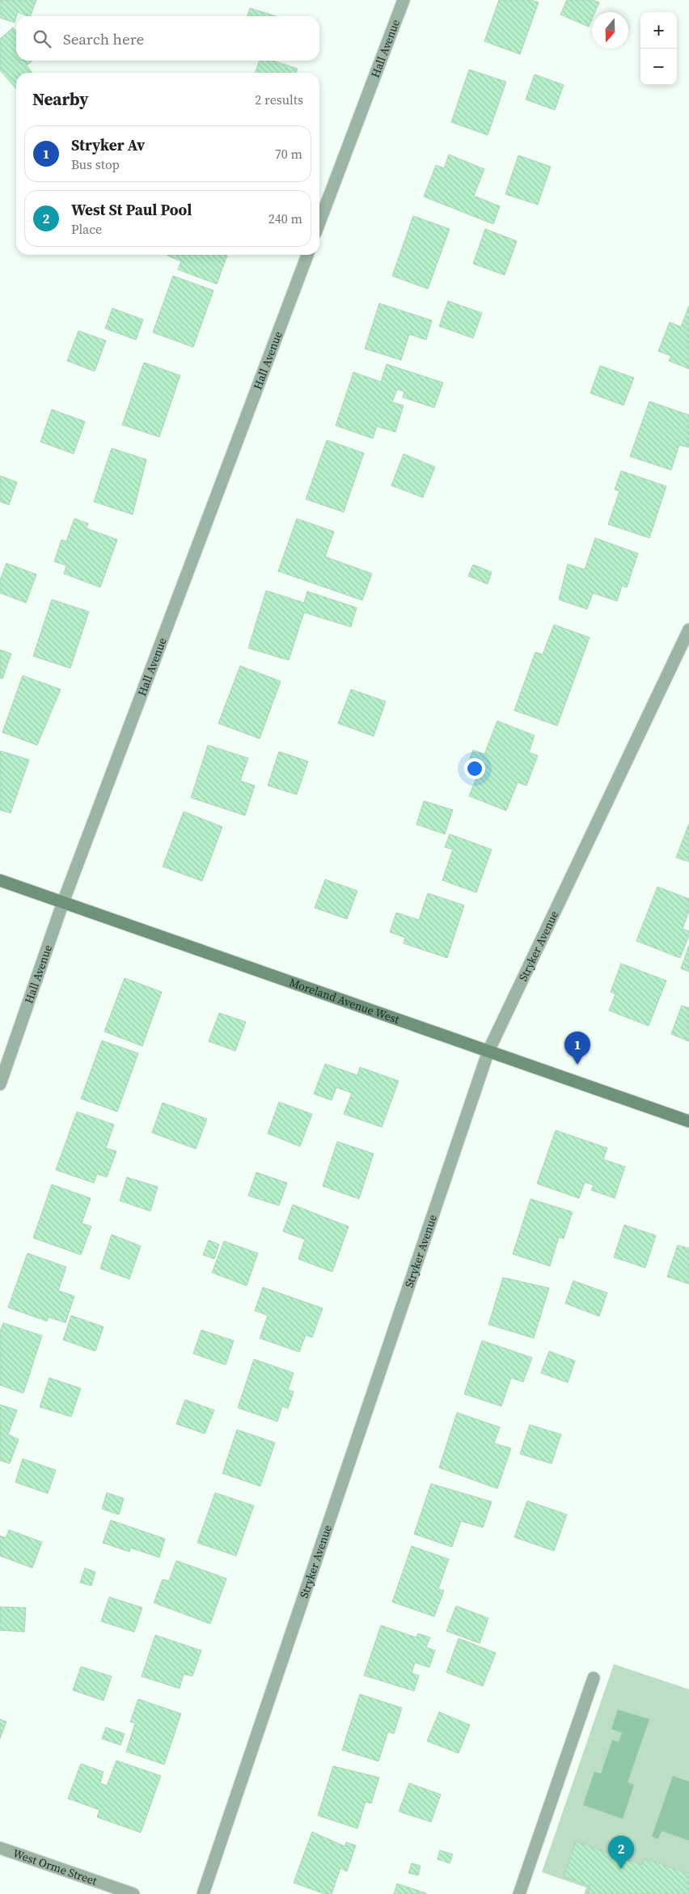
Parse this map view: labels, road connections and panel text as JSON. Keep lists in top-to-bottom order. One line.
{"streets":{"street":["Hall Avenue","Stryker Avenue","Moreland Avenue West","West Orme Street"]},"crossings":[["Hall Avenue","Moreland Avenue West"],["Stryker Avenue","Moreland Avenue West"]],"north":"bottom","page":{"map_buttons":["+","−"],"search":"Search here","heading":["Nearby","2 results"],"list":[{"mark":"1","name":"Stryker Av","note":"Bus stop","value":"70 m"},{"mark":"2","name":"West St Paul Pool","note":"Place","value":"240 m"}],"pins":["1","2"]}}
